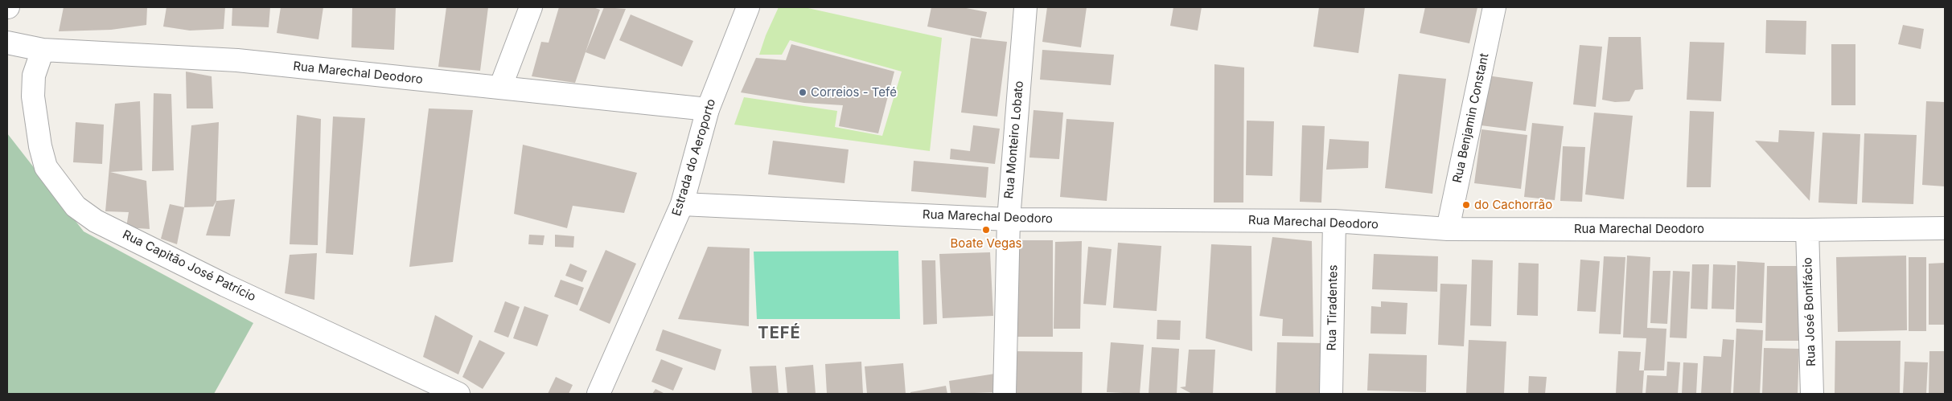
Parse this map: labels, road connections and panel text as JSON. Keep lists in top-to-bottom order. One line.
{"streets":{"street":["Rua Marechal Deodoro","Rua Benjamin Constant","Rua Monteiro Lobato","Estrada do Aeroporto","Rua Capitão José Patrício","Rua Tiradentes","Rua José Bonifácio"]},"crossings":[["Rua Marechal Deodoro","Rua Benjamin Constant"],["Rua Marechal Deodoro","Rua Monteiro Lobato"],["Rua Marechal Deodoro","Estrada do Aeroporto"],["Rua Marechal Deodoro","Rua Capitão José Patrício"],["Rua Marechal Deodoro","Rua Tiradentes"],["Rua Marechal Deodoro","Rua José Bonifácio"]],"districts":["TEFÉ"],"places":["Correios - Tefé","do Cachorrão","Boate Vegas"]}
